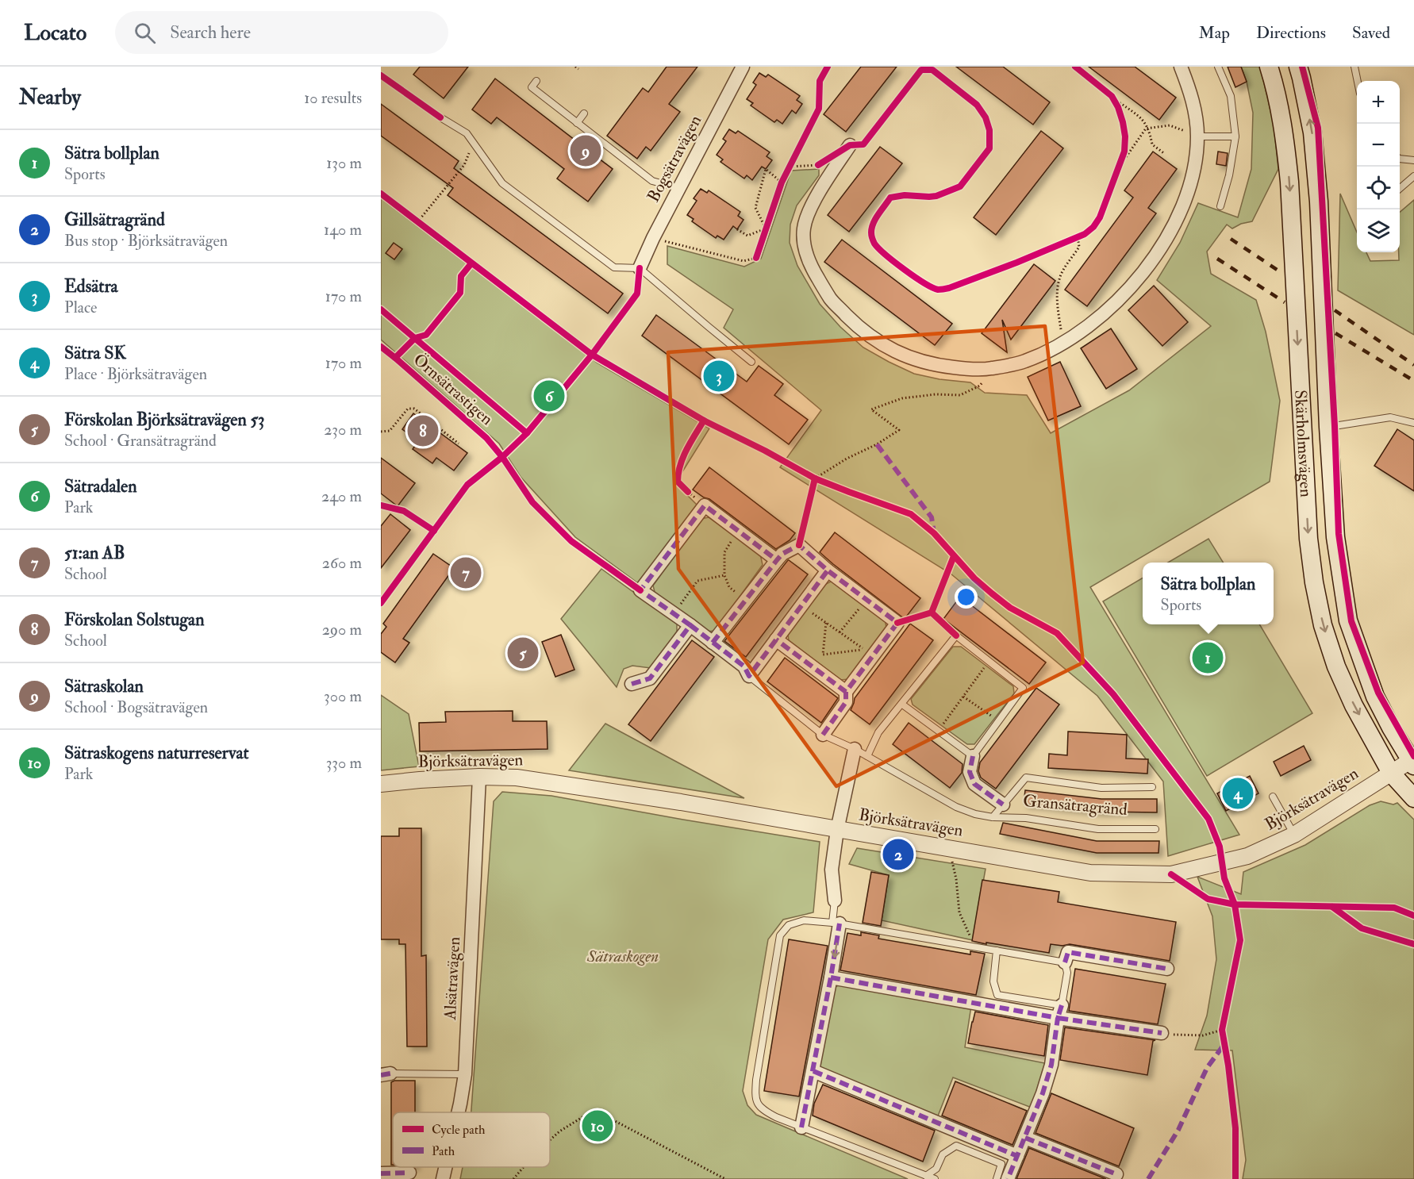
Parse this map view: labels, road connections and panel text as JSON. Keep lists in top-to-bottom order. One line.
{"streets":{"main road":["Skärholmsvägen"],"street":["Bogsätravägen","Björksätravägen","Gransätragränd","Alsätravägen"],"cycle path":["Örnsätrastigen"]},"crossings":[["Skärholmsvägen","Björksätravägen"],["Björksätravägen","Alsätravägen"]],"parks":["Sätraskogen"],"legend":["Cycle path","Path"],"page":{"header":"Locato","search":"Search here","nav":["Map","Directions","Saved"],"heading":["Nearby","10 results"],"map_buttons":["+","−"],"list":[{"mark":"1","name":"Sätra bollplan","note":"Sports","value":"130 m"},{"mark":"2","name":"Gillsätragränd","note":"Bus stop · Björksätravägen","value":"140 m"},{"mark":"3","name":"Edsätra","note":"Place","value":"170 m"},{"mark":"4","name":"Sätra SK","note":"Place · Björksätravägen","value":"170 m"},{"mark":"5","name":"Förskolan Björksätravägen 53","note":"School · Gransätragränd","value":"230 m"},{"mark":"6","name":"Sätradalen","note":"Park","value":"240 m"},{"mark":"7","name":"51:an AB","note":"School","value":"260 m"},{"mark":"8","name":"Förskolan Solstugan","note":"School","value":"290 m"},{"mark":"9","name":"Sätraskolan","note":"School · Bogsätravägen","value":"300 m"},{"mark":"10","name":"Sätraskogens naturreservat","note":"Park","value":"330 m"}],"pins":["9","3","6","8","7","5","1","4","2","10"],"popup":["Sätra bollplan","Sports"]}}
